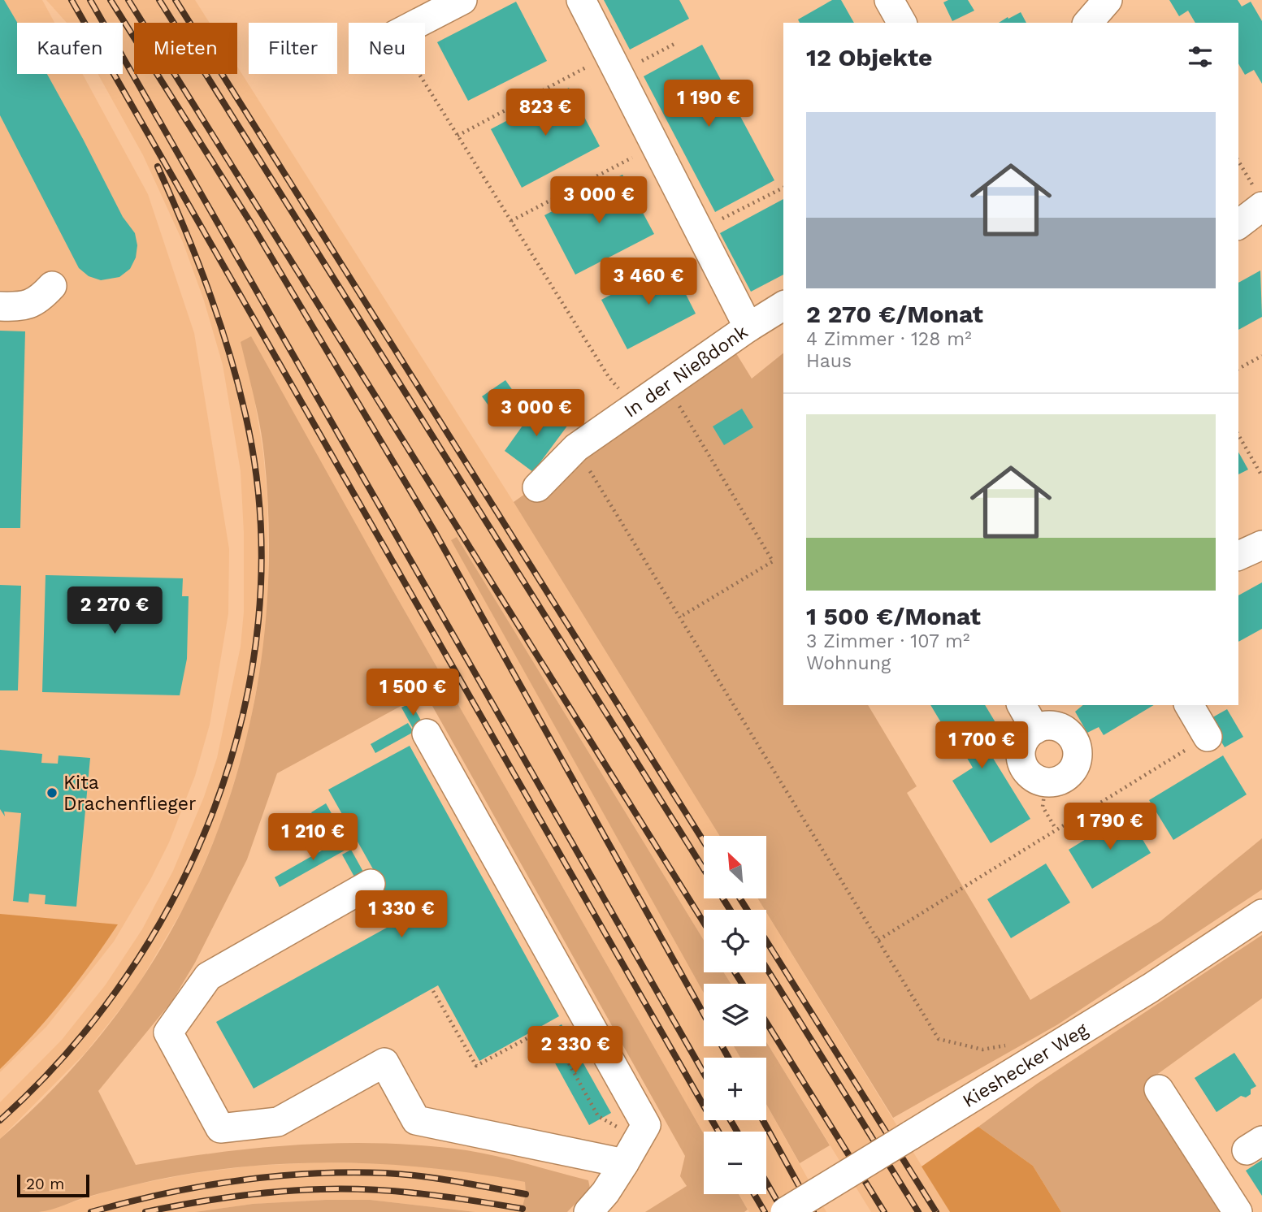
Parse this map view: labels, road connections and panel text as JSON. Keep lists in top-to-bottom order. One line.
{"streets":{"street":["In der Nießdonk","Kieshecker Weg"]},"places":["Kita Drachenflieger"],"scale_bar":"20 m","north":"top left","page":{"chip":["Kaufen","Mieten","Filter","Neu"],"heading":"12 Objekte","price":["1 190 €","823 €","3 000 €","3 460 €","3 000 €","2 270 €","1 500 €","1 700 €","1 790 €","1 210 €","1 330 €","2 330 €"],"list":[{"name":"2 270 €/Monat","note":"4 Zimmer · 128 m² · Haus"},{"name":"1 500 €/Monat","note":"3 Zimmer · 107 m² · Wohnung"}],"map_buttons":["+","−"],"scale":"20 m"}}
